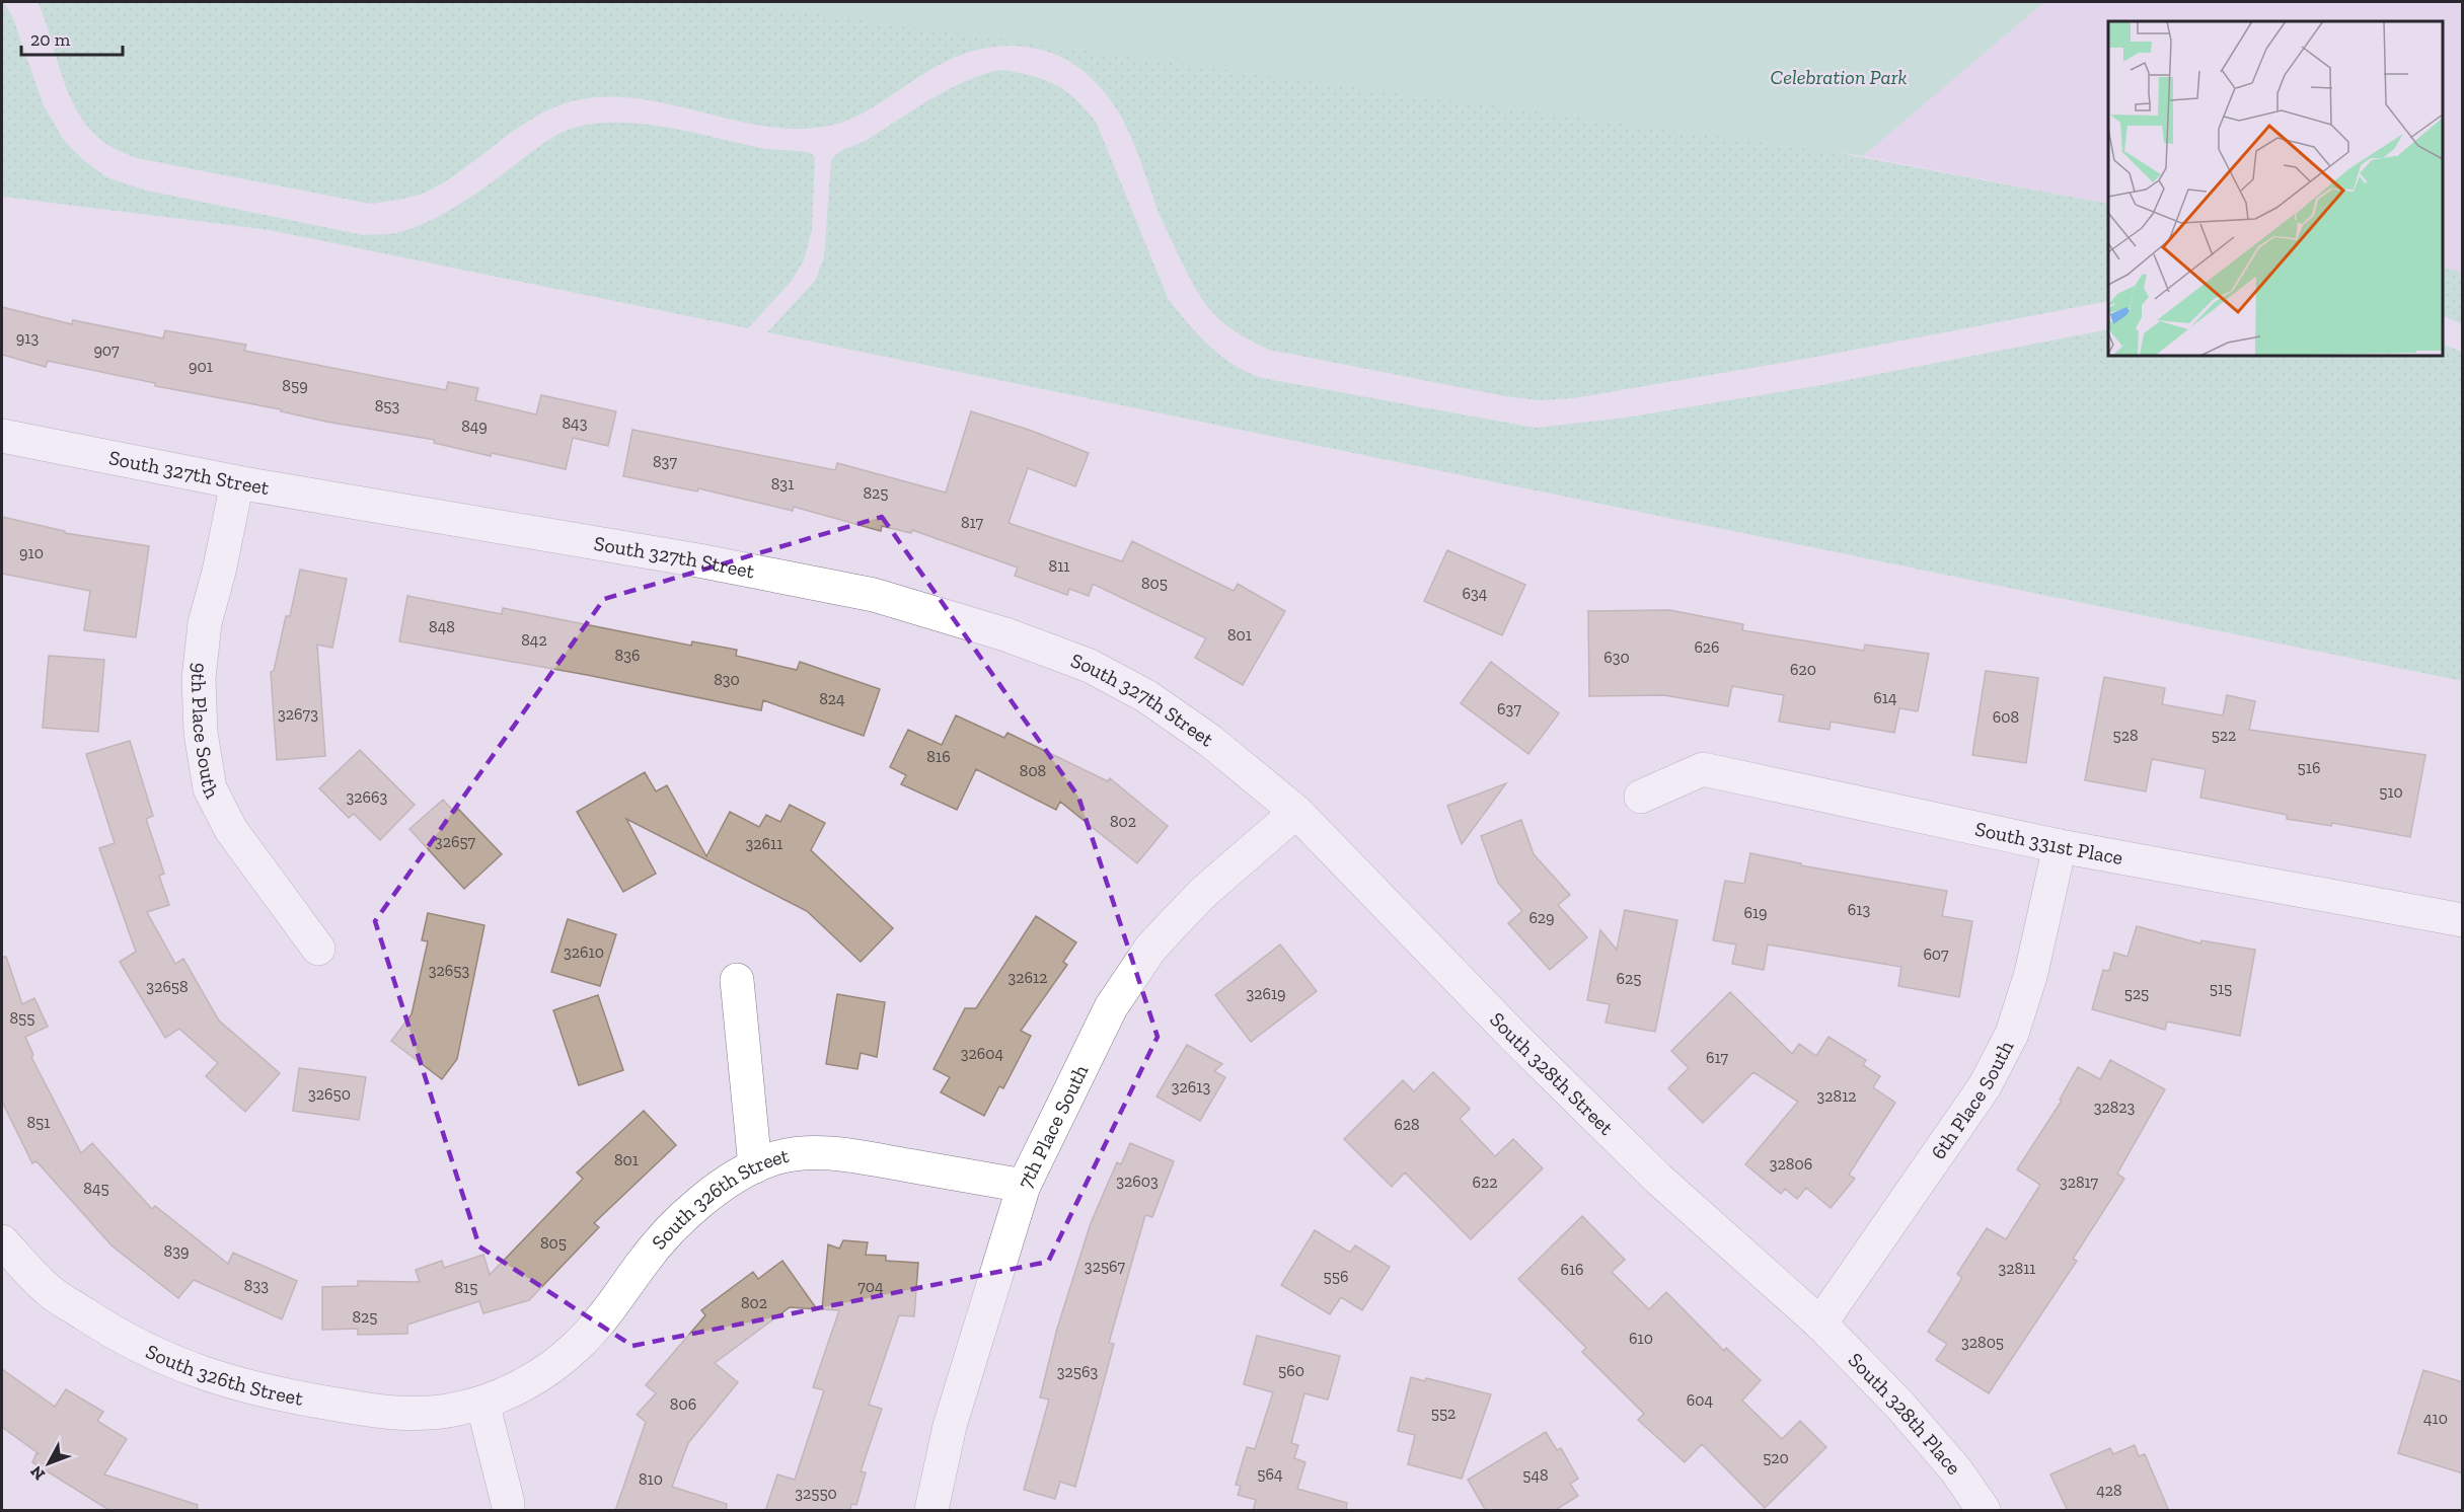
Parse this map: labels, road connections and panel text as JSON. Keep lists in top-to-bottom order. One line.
{"streets":{"street":["South 327th Street","9th Place South","South 331st Place","South 328th Street","6th Place South","7th Place South","South 326th Street","South 328th Place"]},"crossings":[["South 327th Street","9th Place South"],["South 327th Street","South 328th Street"],["South 327th Street","7th Place South"],["South 331st Place","6th Place South"],["South 328th Street","6th Place South"],["South 328th Street","7th Place South"],["South 328th Street","South 328th Place"],["6th Place South","South 328th Place"],["7th Place South","South 326th Street"]],"parks":["Celebration Park"],"house_numbers":["913","907","901","859","853","843","849","837","831","825","817","910","811","805","634","848","801","842","626","836","630","620","830","614","824","637","32673","608","528","522","816","516","808","510","32663","802","32657","32611","613","619","629","32610","607","32653","32612","625","32658","515","32619","525","855","32604","617","32613","32650","32812","32823","851","628","801","32806","32603","622","32817","845","805","839","32567","32811","616","556","833","704","815","802","825","610","32805","560","32563","604","806","552","410","520","564","548","810","428","32550"],"scale_bar":"20 m","north":"bottom left"}
